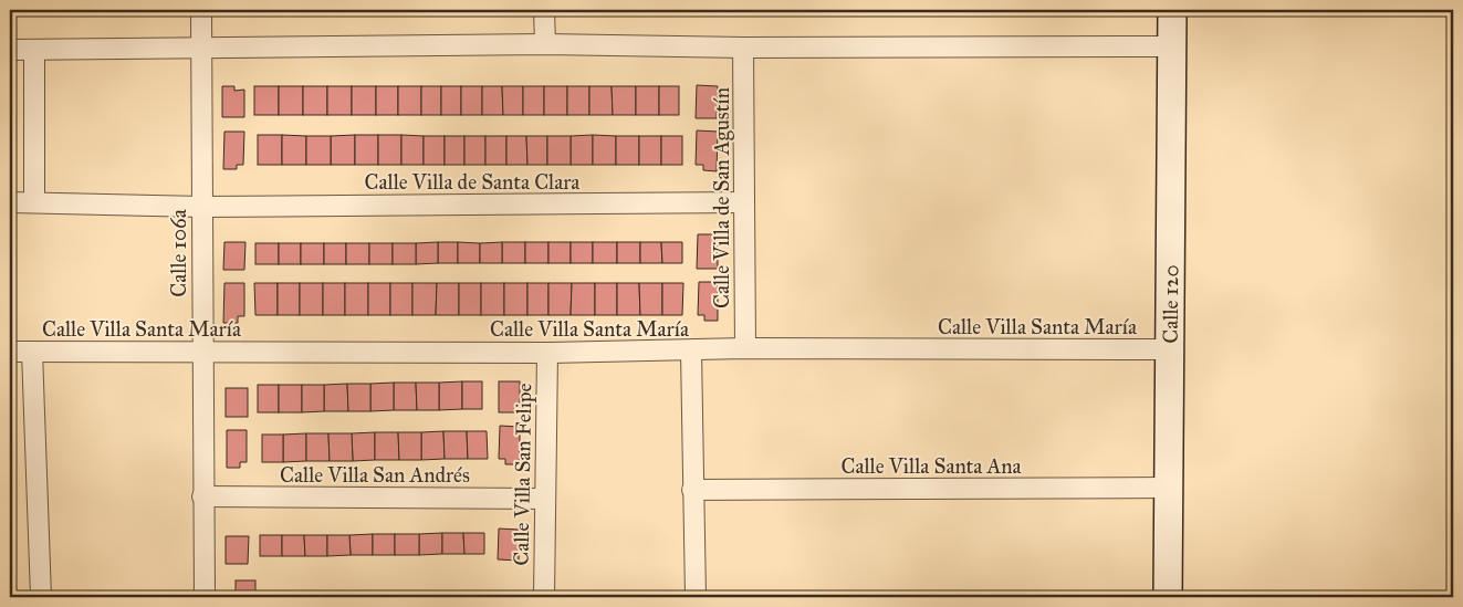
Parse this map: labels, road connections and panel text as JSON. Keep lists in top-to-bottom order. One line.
{"streets":{"main road":["Calle 120"],"street":["Calle Villa de Santa Clara","Calle Villa de San Agustín","Calle 106a","Calle Villa Santa María","Calle Villa Santa Ana","Calle Villa San Andrés","Calle Villa San Felipe"]},"crossings":[["Calle Villa de Santa Clara","Calle Villa de San Agustín"],["Calle Villa de Santa Clara","Calle 106a"],["Calle Villa de San Agustín","Calle Villa Santa María"],["Calle 106a","Calle Villa Santa María"],["Calle 106a","Calle Villa San Andrés"],["Calle 120","Calle Villa Santa María"],["Calle 120","Calle Villa Santa Ana"],["Calle Villa Santa María","Calle Villa San Felipe"],["Calle Villa San Andrés","Calle Villa San Felipe"]]}
